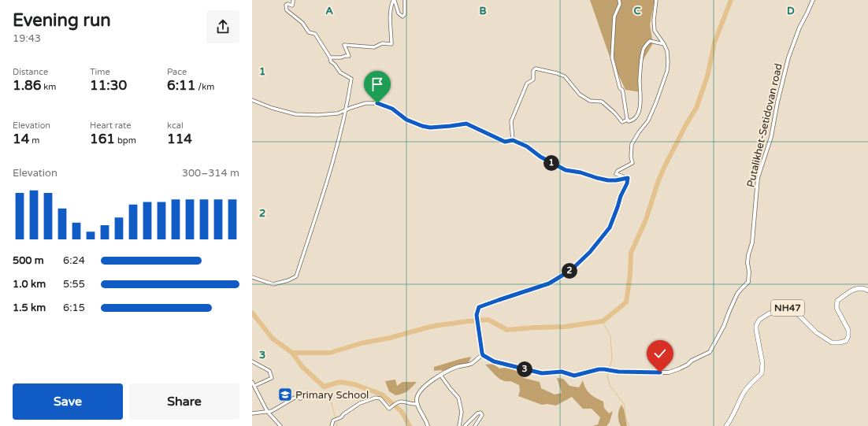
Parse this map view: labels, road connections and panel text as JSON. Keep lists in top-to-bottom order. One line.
{"streets":{"highway":["NH47"],"main road":["Putalikhet-Setidovan road"]},"places":{"school or university":["Primary School"]},"page":{"heading":["Evening run","19:43"],"stats":[["Distance","1.86 km"],["Time","11:30"],["Pace","6:11 /km"],["Elevation","14 m"],["Heart rate","161 bpm"],["kcal","114"]],"pins":["1","2","3"],"chart":["Elevation","300–314 m"],"list":[{"name":"500 m","note":"6:24"},{"name":"1.0 km","note":"5:55"},{"name":"1.5 km","note":"6:15"}],"buttons":["Save","Share"]},"grid":{"columns":["A","B","C","D"],"rows":["1","2","3"]}}
